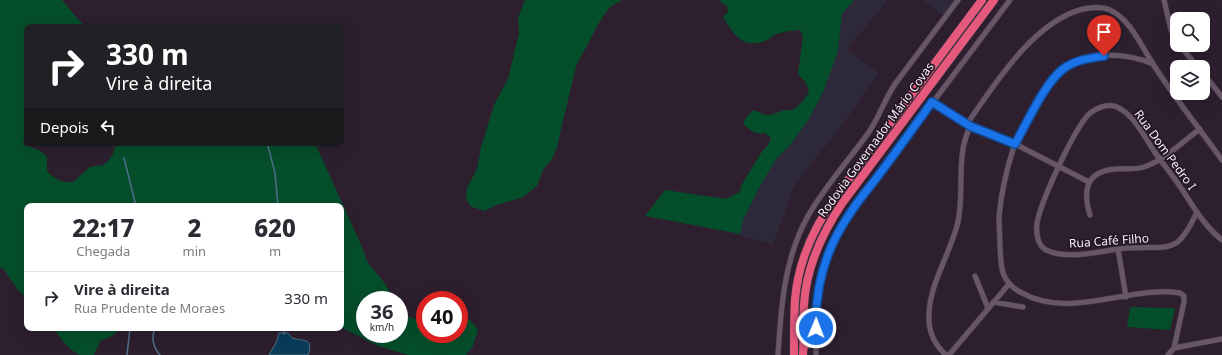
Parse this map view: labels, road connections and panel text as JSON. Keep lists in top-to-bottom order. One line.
{"streets":{"highway":["Rodovia Governador Mário Covas"],"street":["Rua Dom Pedro I","Rua Café Filho"]},"crossings":[["Rua Dom Pedro I","Rua Café Filho"]],"page":{"turn":["330 m","Vire à direita"],"then":"Depois","eta":["22:17","Chegada","2","min","620","m"],"list":[{"name":"Vire à direita","note":"Rua Prudente de Moraes","value":"330 m"}],"speed":"36 km/h","limit":"40"}}
